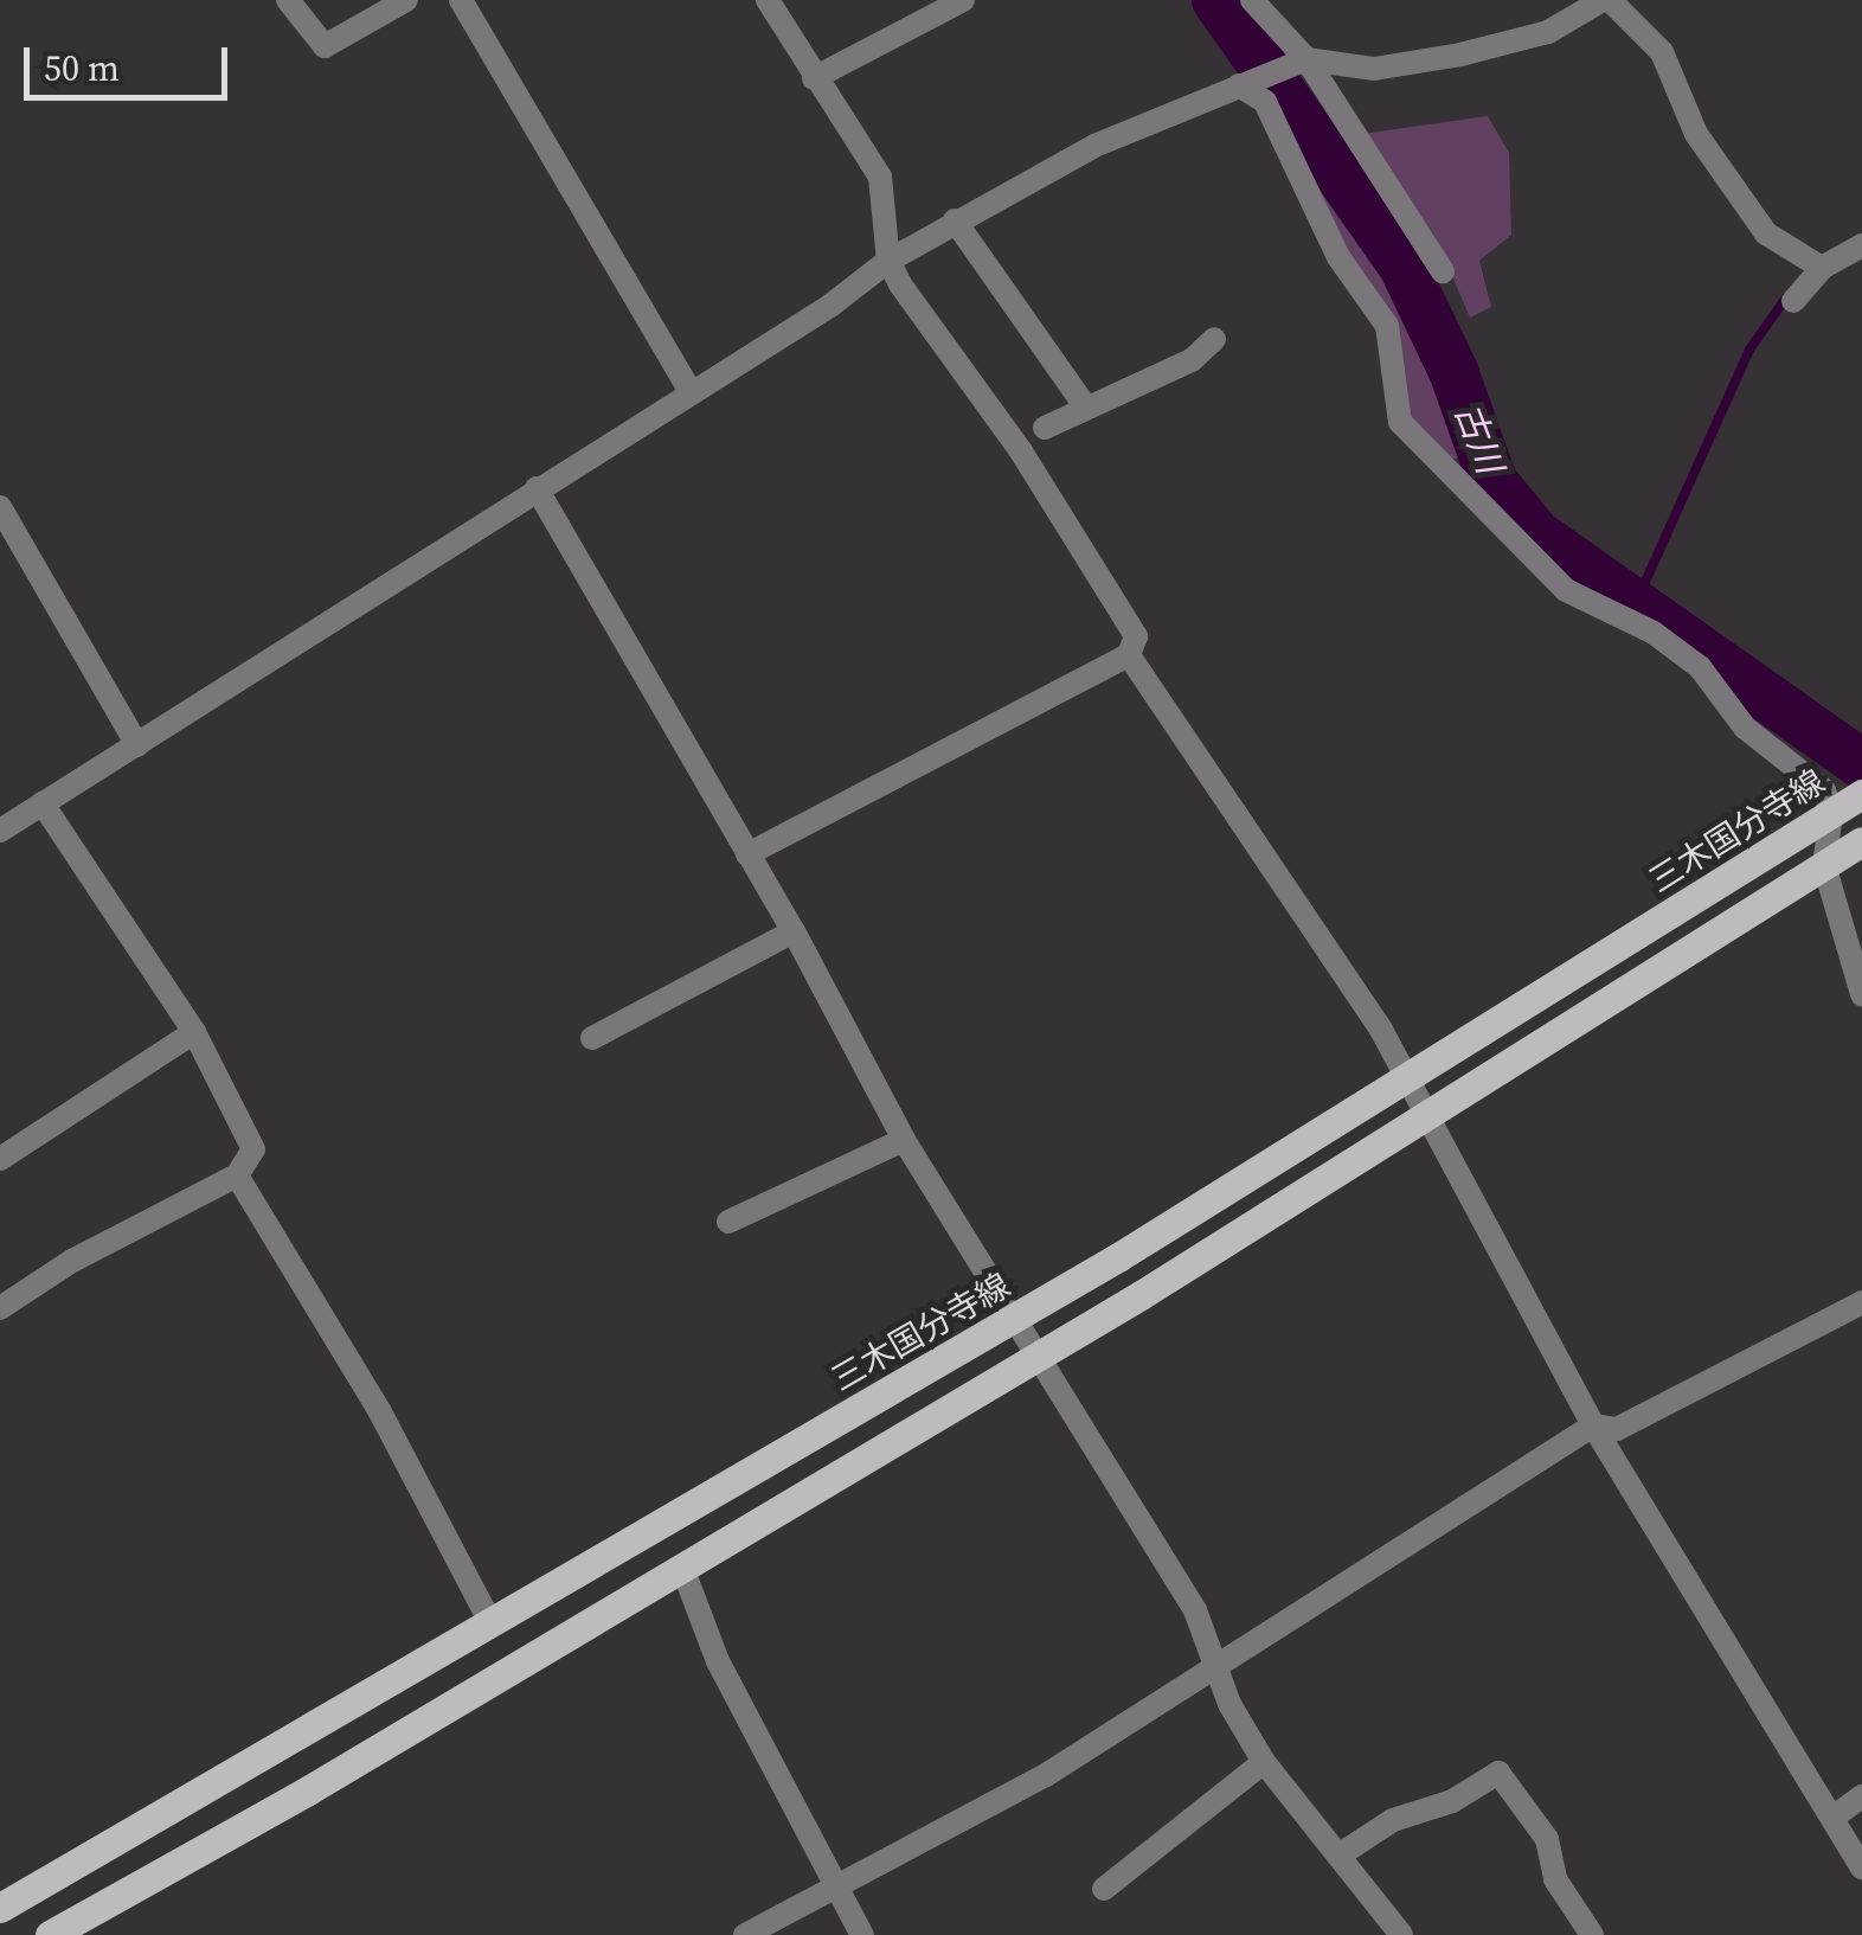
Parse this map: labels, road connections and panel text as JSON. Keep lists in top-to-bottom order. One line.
{"streets":{"main road":["三木国分寺線"]},"water":["古川"],"scale_bar":"50 m"}
